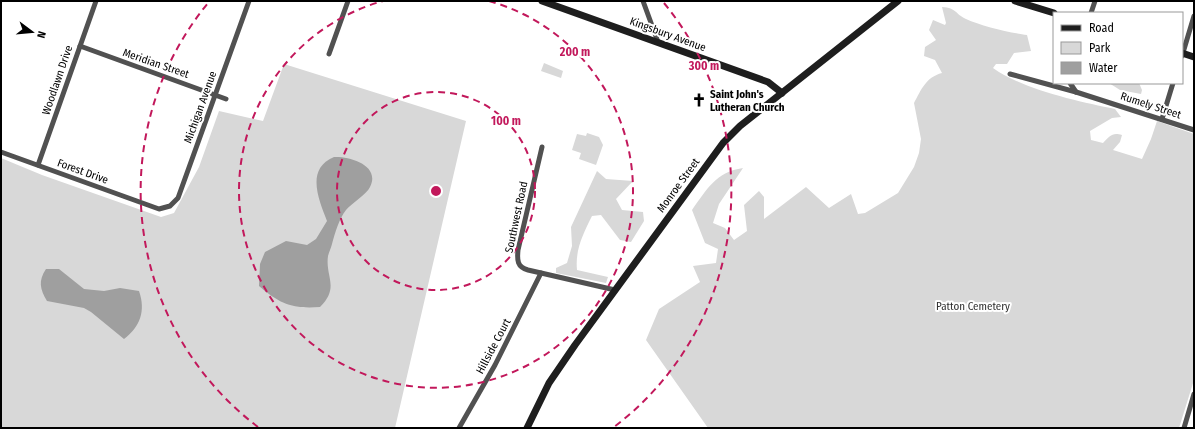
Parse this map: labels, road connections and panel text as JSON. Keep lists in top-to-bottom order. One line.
{"streets":{"main road":["Kingsbury Avenue","Monroe Street"],"street":["Meridian Street","Woodlawn Drive","Rumely Street","Michigan Avenue","Forest Drive","Southwest Road","Hillside Court"]},"crossings":[["Kingsbury Avenue","Monroe Street"],["Meridian Street","Woodlawn Drive"],["Meridian Street","Michigan Avenue"],["Woodlawn Drive","Forest Drive"],["Michigan Avenue","Forest Drive"],["Monroe Street","Southwest Road"],["Southwest Road","Hillside Court"]],"parks":["Patton Cemetery"],"places":{"church":["Saint John's Lutheran Church"]},"legend":["Road","Park","Water"],"north":"right","rings":["200 m","300 m","100 m"]}
